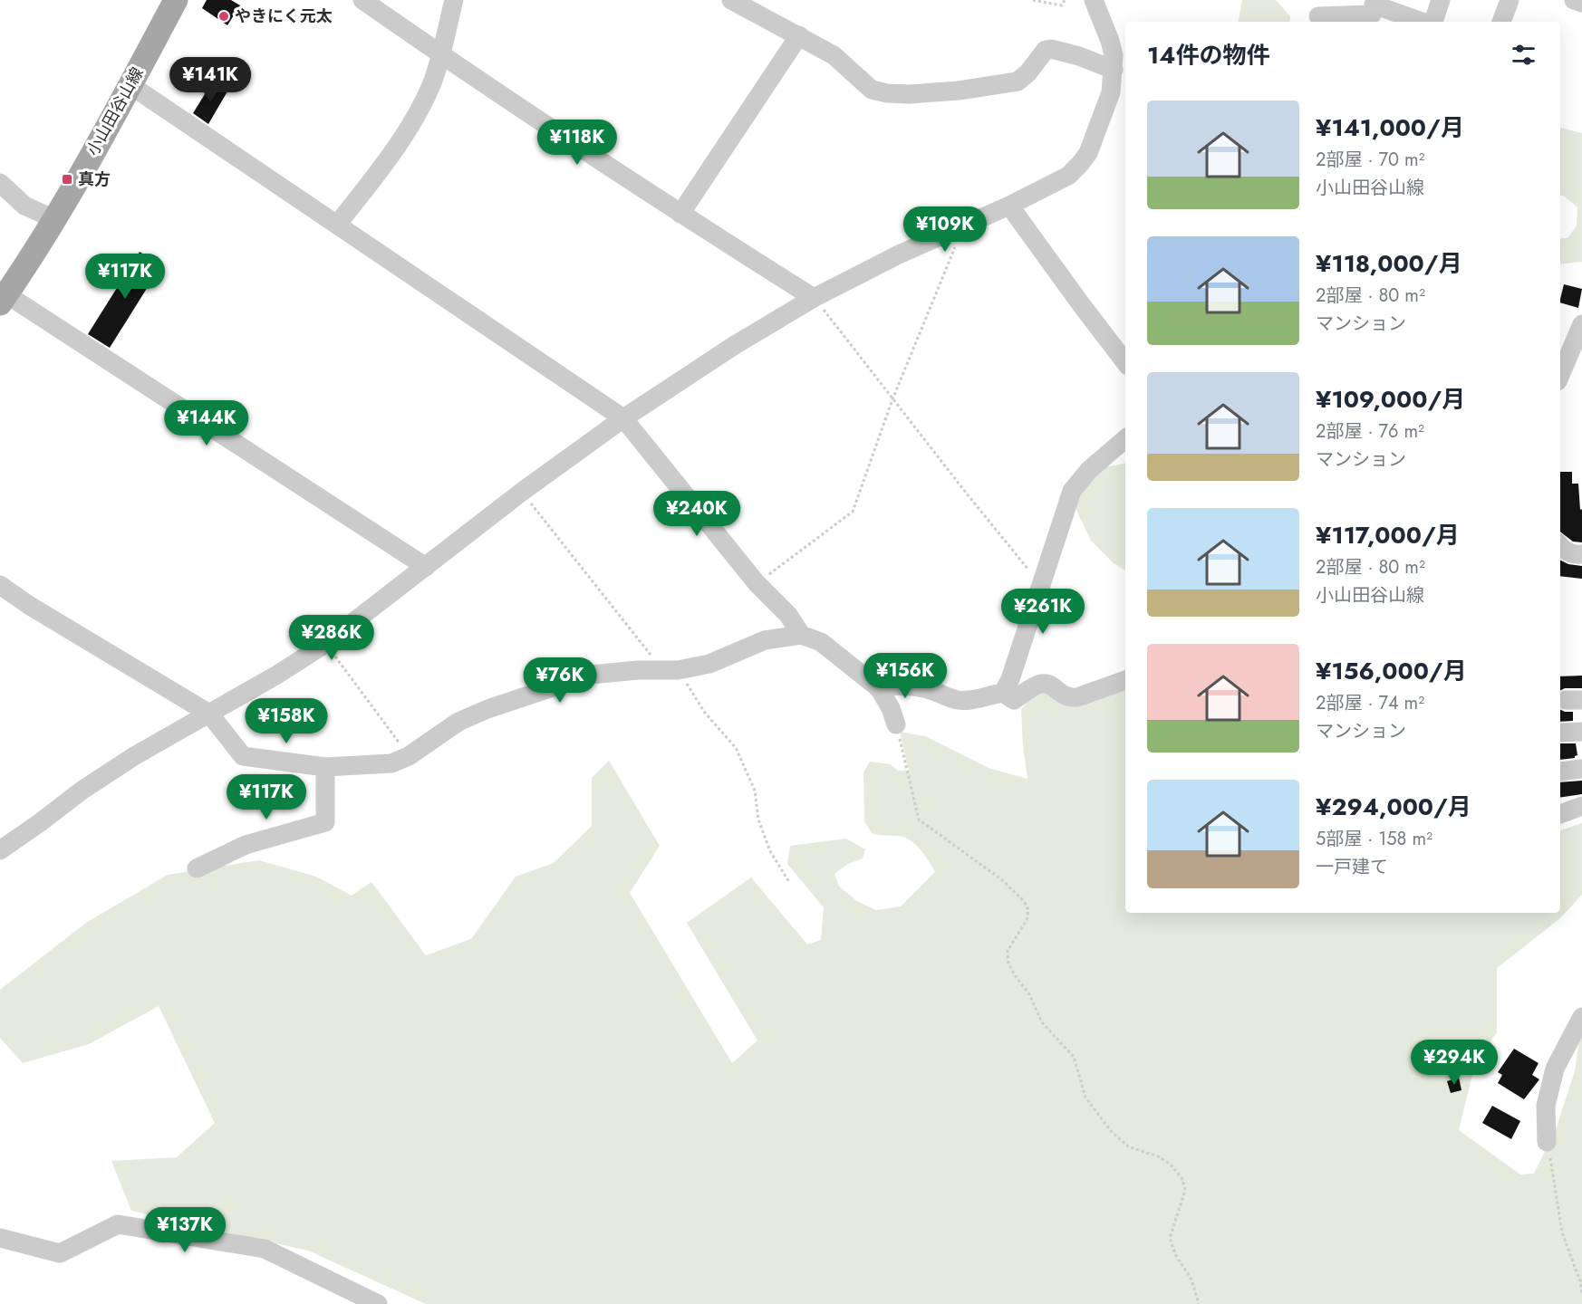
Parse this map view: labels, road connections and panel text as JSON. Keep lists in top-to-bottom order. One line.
{"streets":{"main road":["小山田谷山線"]},"places":{"other":["やきにく元太"],"transit":["真方"]},"page":{"heading":"14件の物件","price":["¥141K","¥118K","¥109K","¥117K","¥144K","¥240K","¥261K","¥286K","¥156K","¥76K","¥158K","¥117K","¥294K","¥137K"],"list":[{"name":"¥141,000/月","note":"2部屋 · 70 m² · 小山田谷山線"},{"name":"¥118,000/月","note":"2部屋 · 80 m² · マンション"},{"name":"¥109,000/月","note":"2部屋 · 76 m² · マンション"},{"name":"¥117,000/月","note":"2部屋 · 80 m² · 小山田谷山線"},{"name":"¥156,000/月","note":"2部屋 · 74 m² · マンション"},{"name":"¥294,000/月","note":"5部屋 · 158 m² · 一戸建て"}]}}
